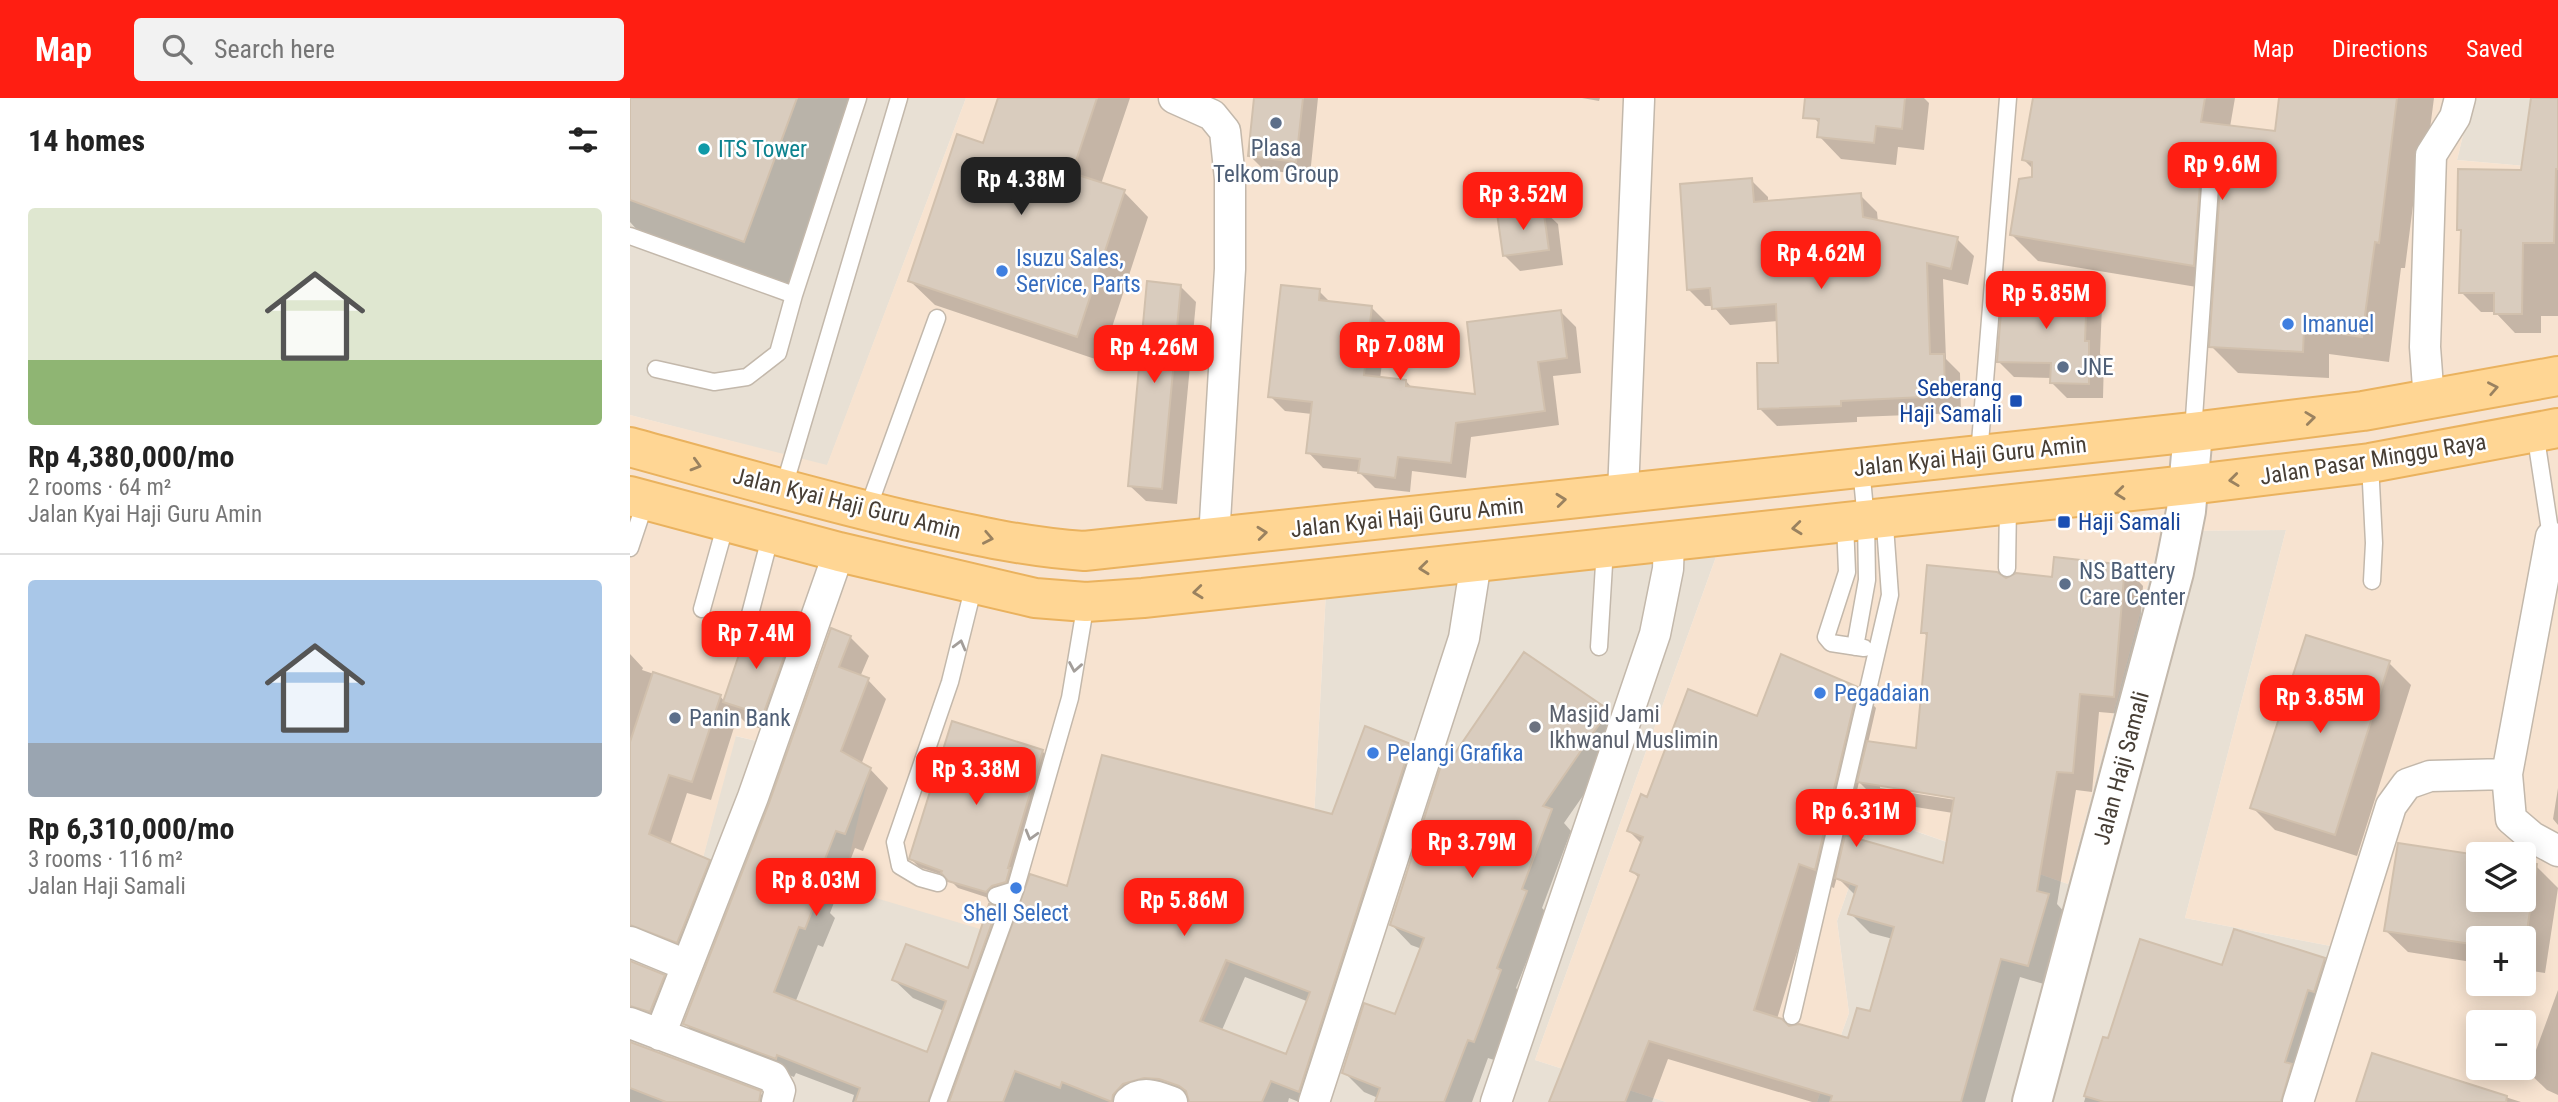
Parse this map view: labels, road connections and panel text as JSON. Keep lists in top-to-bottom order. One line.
{"streets":{"main road":["Jalan Kyai Haji Guru Amin","Jalan Pasar Minggu Raya"],"street":["Jalan Haji Samali"]},"crossings":[["Jalan Kyai Haji Guru Amin","Jalan Haji Samali"],["Jalan Pasar Minggu Raya","Jalan Haji Samali"]],"places":{"other":["Plasa Telkom Group","ITS Tower","Isuzu Sales, Service, Parts","Imanuel","JNE","NS Battery Care Center","Pegadaian","Panin Bank","Masjid Jami Ikhwanul Muslimin","Pelangi Grafika","Shell Select"],"transit":["Seberang Haji Samali","Haji Samali"]},"page":{"header":"Map","search":"Search here","nav":["Map","Directions","Saved"],"heading":"14 homes","price":["Rp 9.6M","Rp 4.38M","Rp 3.52M","Rp 4.62M","Rp 5.85M","Rp 7.08M","Rp 4.26M","Rp 7.4M","Rp 3.85M","Rp 3.38M","Rp 6.31M","Rp 3.79M","Rp 8.03M","Rp 5.86M"],"list":[{"name":"Rp 4,380,000/mo","note":"2 rooms · 64 m² · Jalan Kyai Haji Guru Amin"},{"name":"Rp 6,310,000/mo","note":"3 rooms · 116 m² · Jalan Haji Samali"}],"map_buttons":["+","−"]}}
